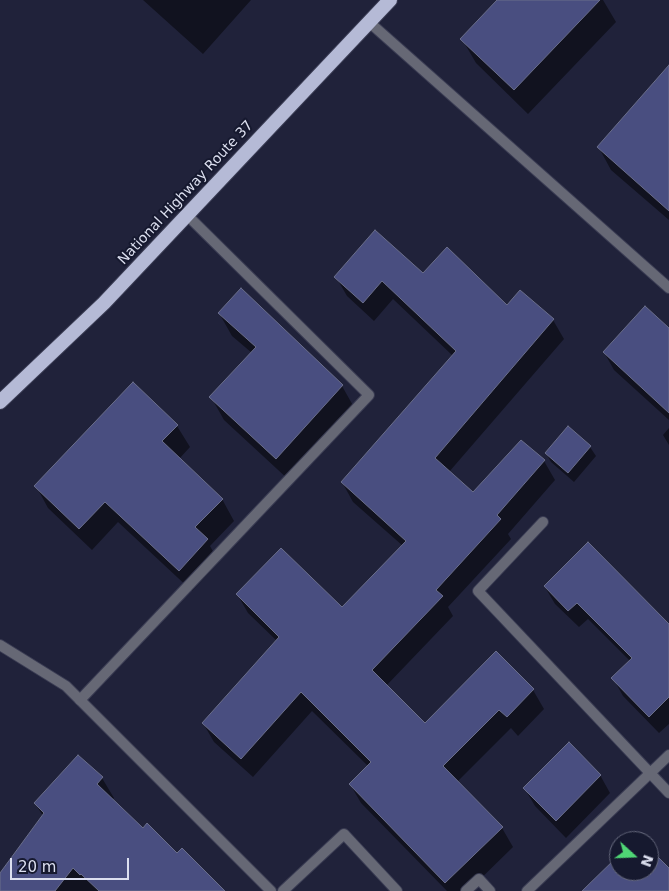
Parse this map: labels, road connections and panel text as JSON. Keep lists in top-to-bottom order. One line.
{"streets":{"highway":["National Highway Route 37"]},"scale_bar":"20 m","north":"right"}
